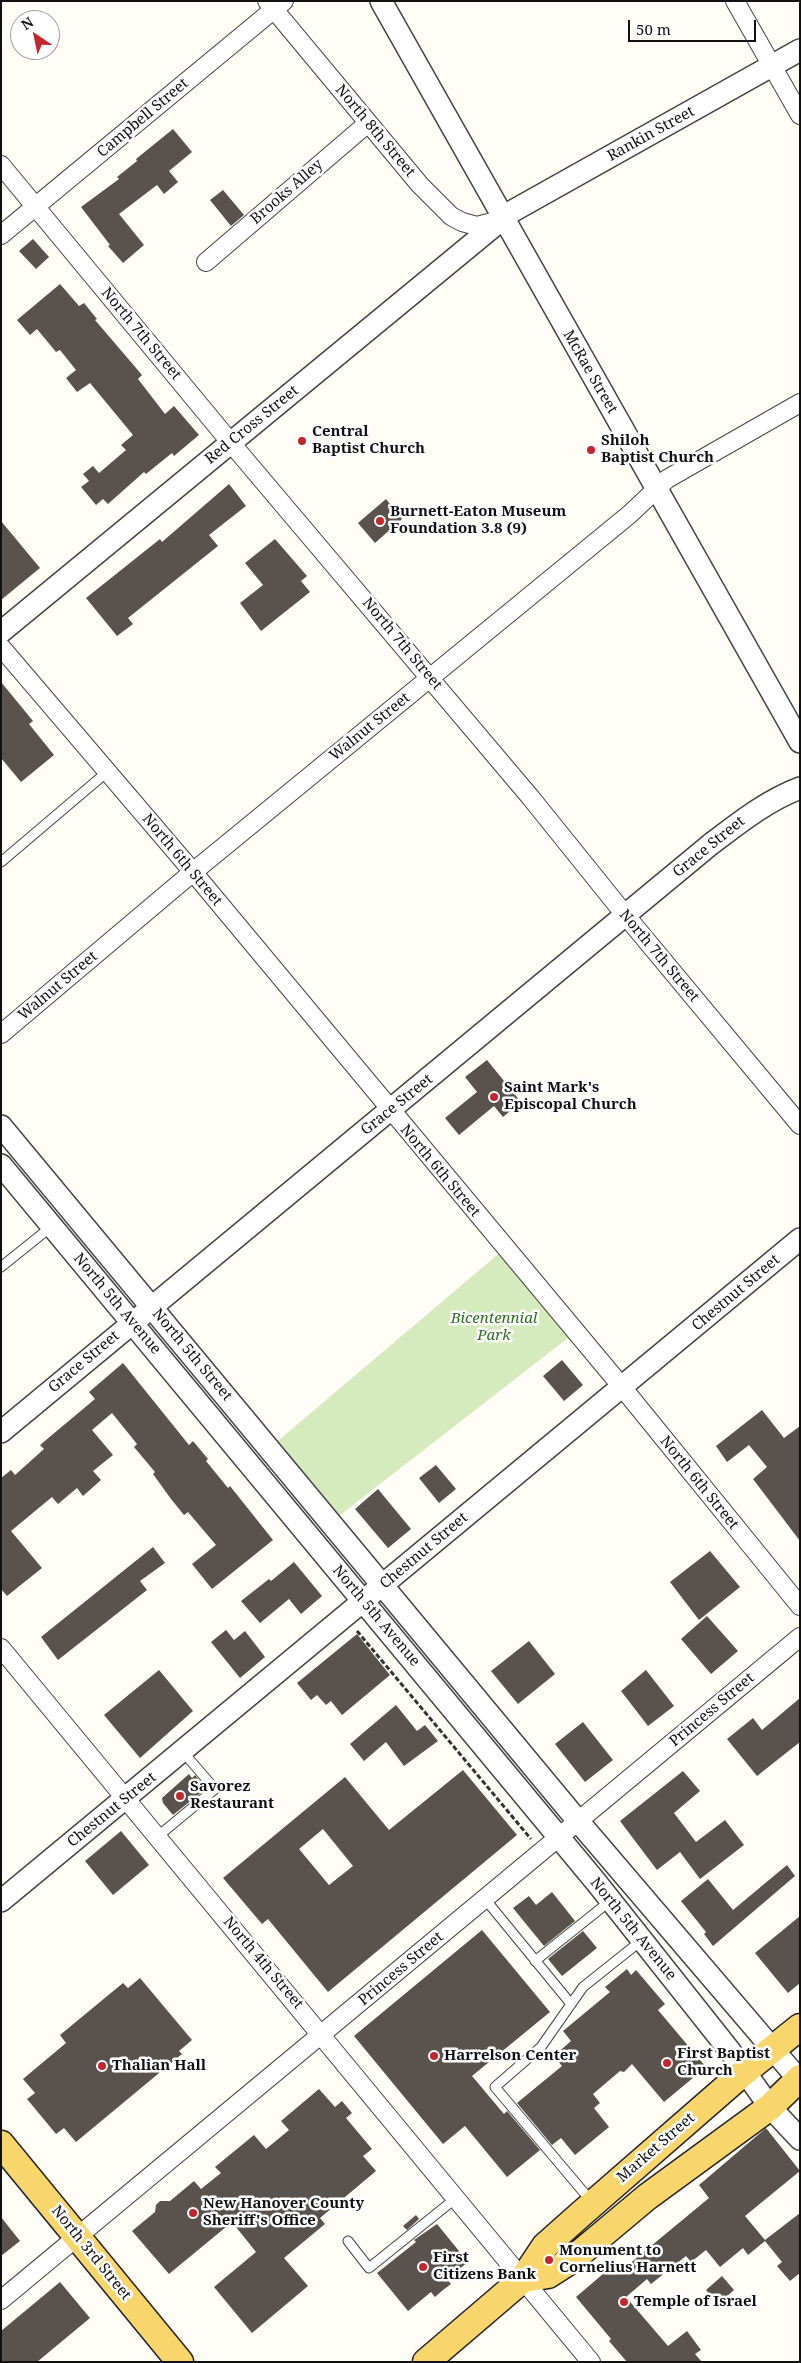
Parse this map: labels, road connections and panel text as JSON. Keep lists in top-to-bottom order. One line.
{"streets":{"main road":["Market Street","North 3rd Street"],"street":["Campbell Street","North 8th Street","Rankin Street","Brooks Alley","North 7th Street","McRae Street","Red Cross Street","Walnut Street","Grace Street","North 6th Street","Chestnut Street","North 5th Avenue","North 5th Street","Princess Street","North 4th Street"]},"crossings":[["Campbell Street","North 8th Street"],["Campbell Street","North 7th Street"],["North 8th Street","Rankin Street"],["North 8th Street","Brooks Alley"],["North 8th Street","McRae Street"],["North 8th Street","Red Cross Street"],["Rankin Street","McRae Street"],["Rankin Street","Red Cross Street"],["North 7th Street","Red Cross Street"],["North 7th Street","Walnut Street"],["North 7th Street","Grace Street"],["McRae Street","Red Cross Street"],["McRae Street","Walnut Street"],["Walnut Street","North 6th Street"],["Grace Street","North 6th Street"],["Grace Street","North 5th Avenue"],["Grace Street","North 5th Street"],["North 6th Street","Chestnut Street"],["Chestnut Street","North 5th Avenue"],["Chestnut Street","North 5th Street"],["Chestnut Street","North 4th Street"],["North 5th Avenue","North 5th Street"],["North 5th Avenue","Princess Street"],["North 5th Avenue","Market Street"],["Princess Street","North 4th Street"],["Princess Street","North 3rd Street"],["North 4th Street","Market Street"]],"parks":["Bicentennial Park"],"places":["Central Baptist Church","Shiloh Baptist Church","Burnett-Eaton Museum Foundation 3.8 (9)","Saint Mark's Episcopal Church","Savorez Restaurant","Harrelson Center","First Baptist Church","Thalian Hall","New Hanover County Sheriff's Office","Monument to Cornelius Harnett","First Citizens Bank","Temple of Israel"],"scale_bar":"50 m","north":"top left"}
